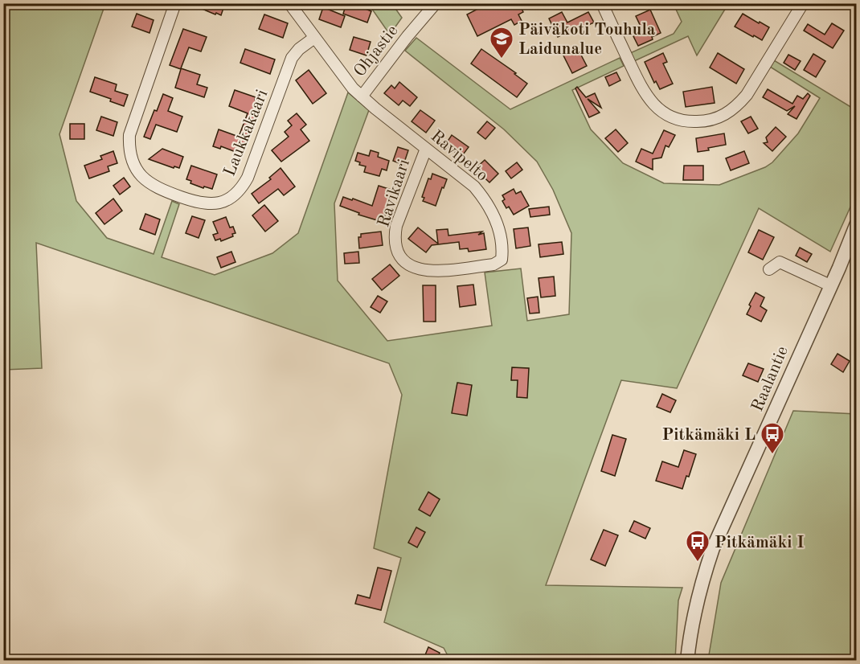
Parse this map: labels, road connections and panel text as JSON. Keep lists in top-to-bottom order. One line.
{"streets":{"street":["Ohjastie","Laukkakaari","Ravipelto","Ravikaari","Raalantie"]},"crossings":[["Ohjastie","Ravipelto"],["Laukkakaari","Ravipelto"],["Ravipelto","Ravikaari"]],"places":{"school or university":["Päiväkoti Touhula Laidunalue"],"bus stop":["Pitkämäki L","Pitkämäki I"]}}
